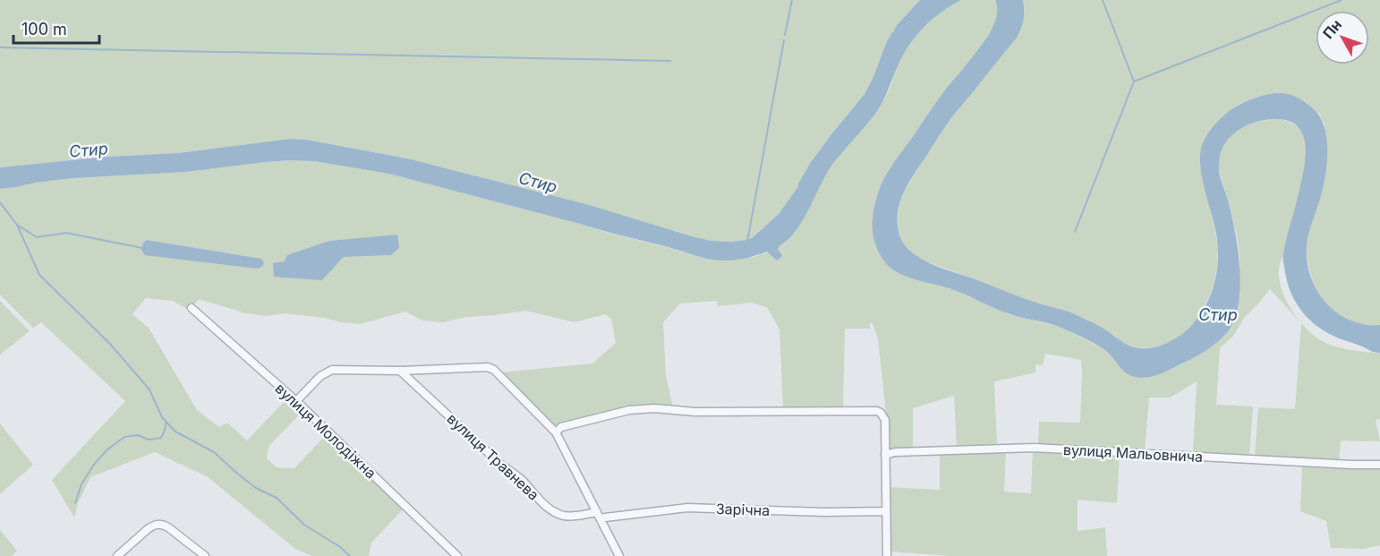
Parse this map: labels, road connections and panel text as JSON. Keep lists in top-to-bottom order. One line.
{"streets":{"street":["вулиця Молодіжна","вулиця Мальовнича","вулиця Травнева","Зарічна"]},"crossings":[["вулиця Травнева","Зарічна"]],"water":["Стир"],"scale_bar":"100 m","north":"top left"}
